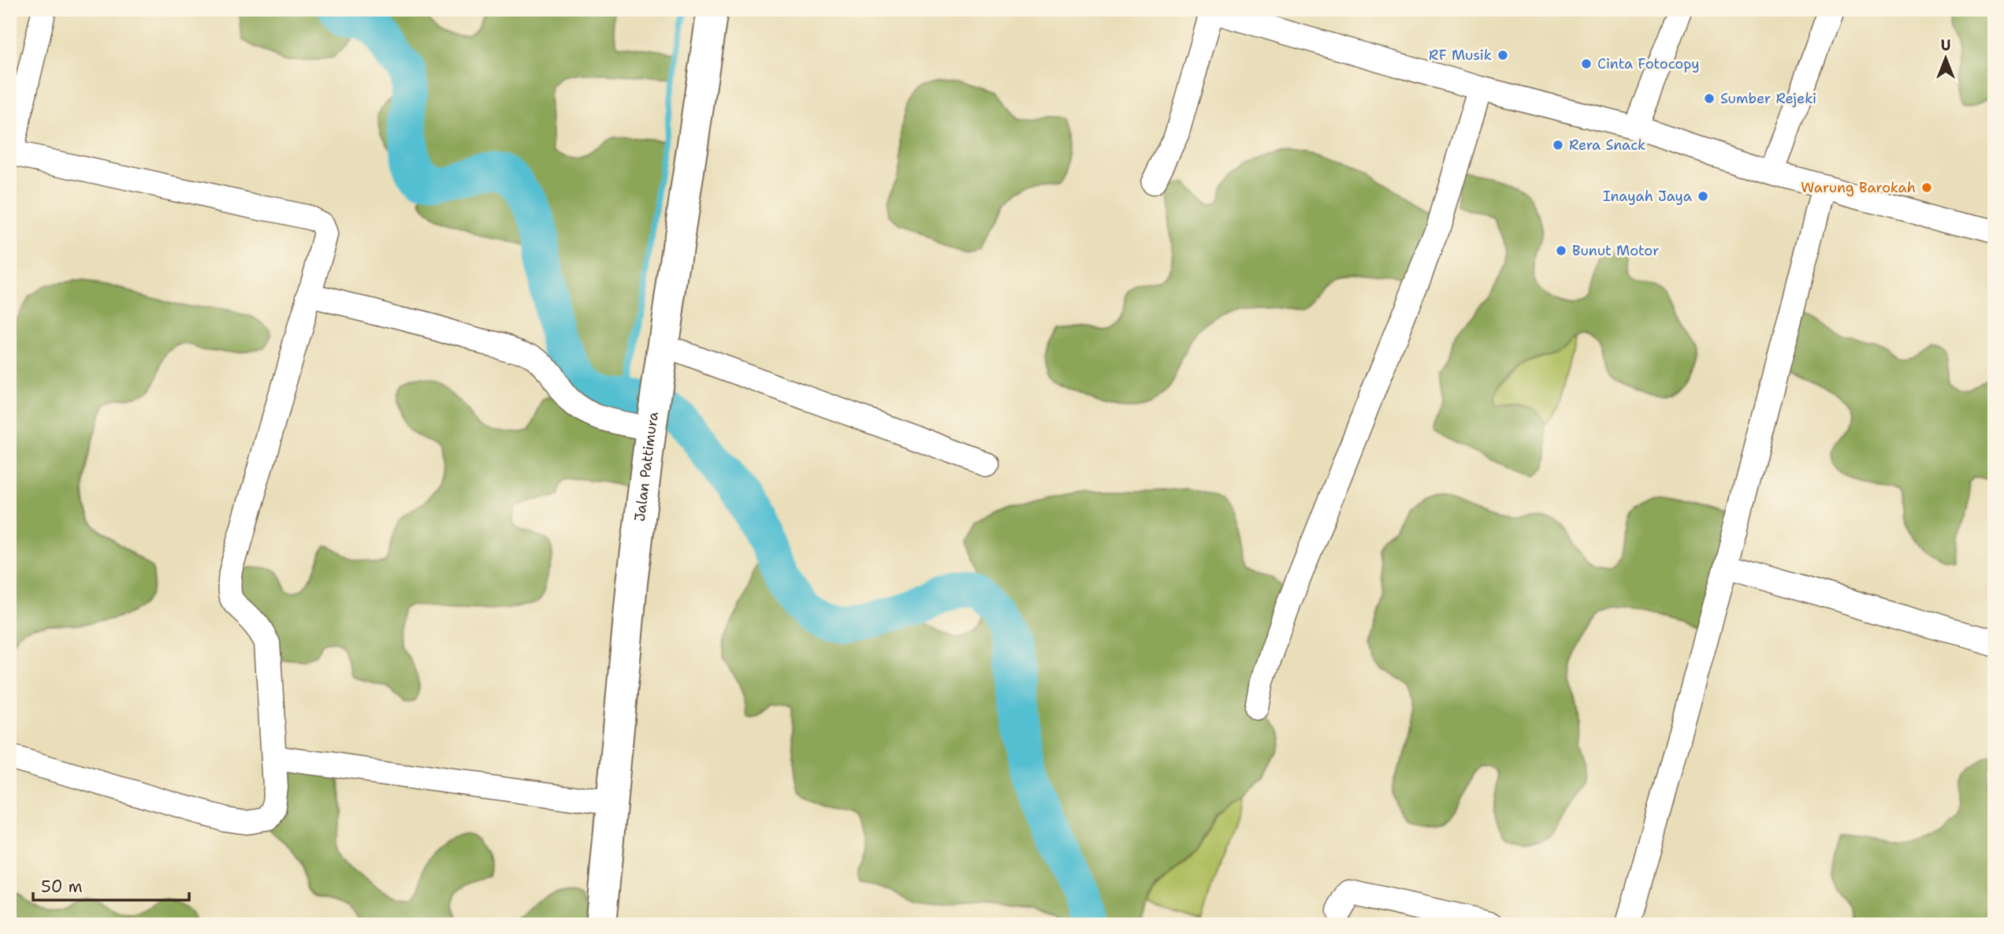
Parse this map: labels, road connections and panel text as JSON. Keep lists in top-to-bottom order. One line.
{"streets":{"main road":["Jalan Pattimura"]},"places":["RF Musik","Cinta Fotocopy","Sumber Rejeki","Rera Snack","Warung Barokah","Inayah Jaya","Bunut Motor"],"scale_bar":"50 m","north":"top"}
